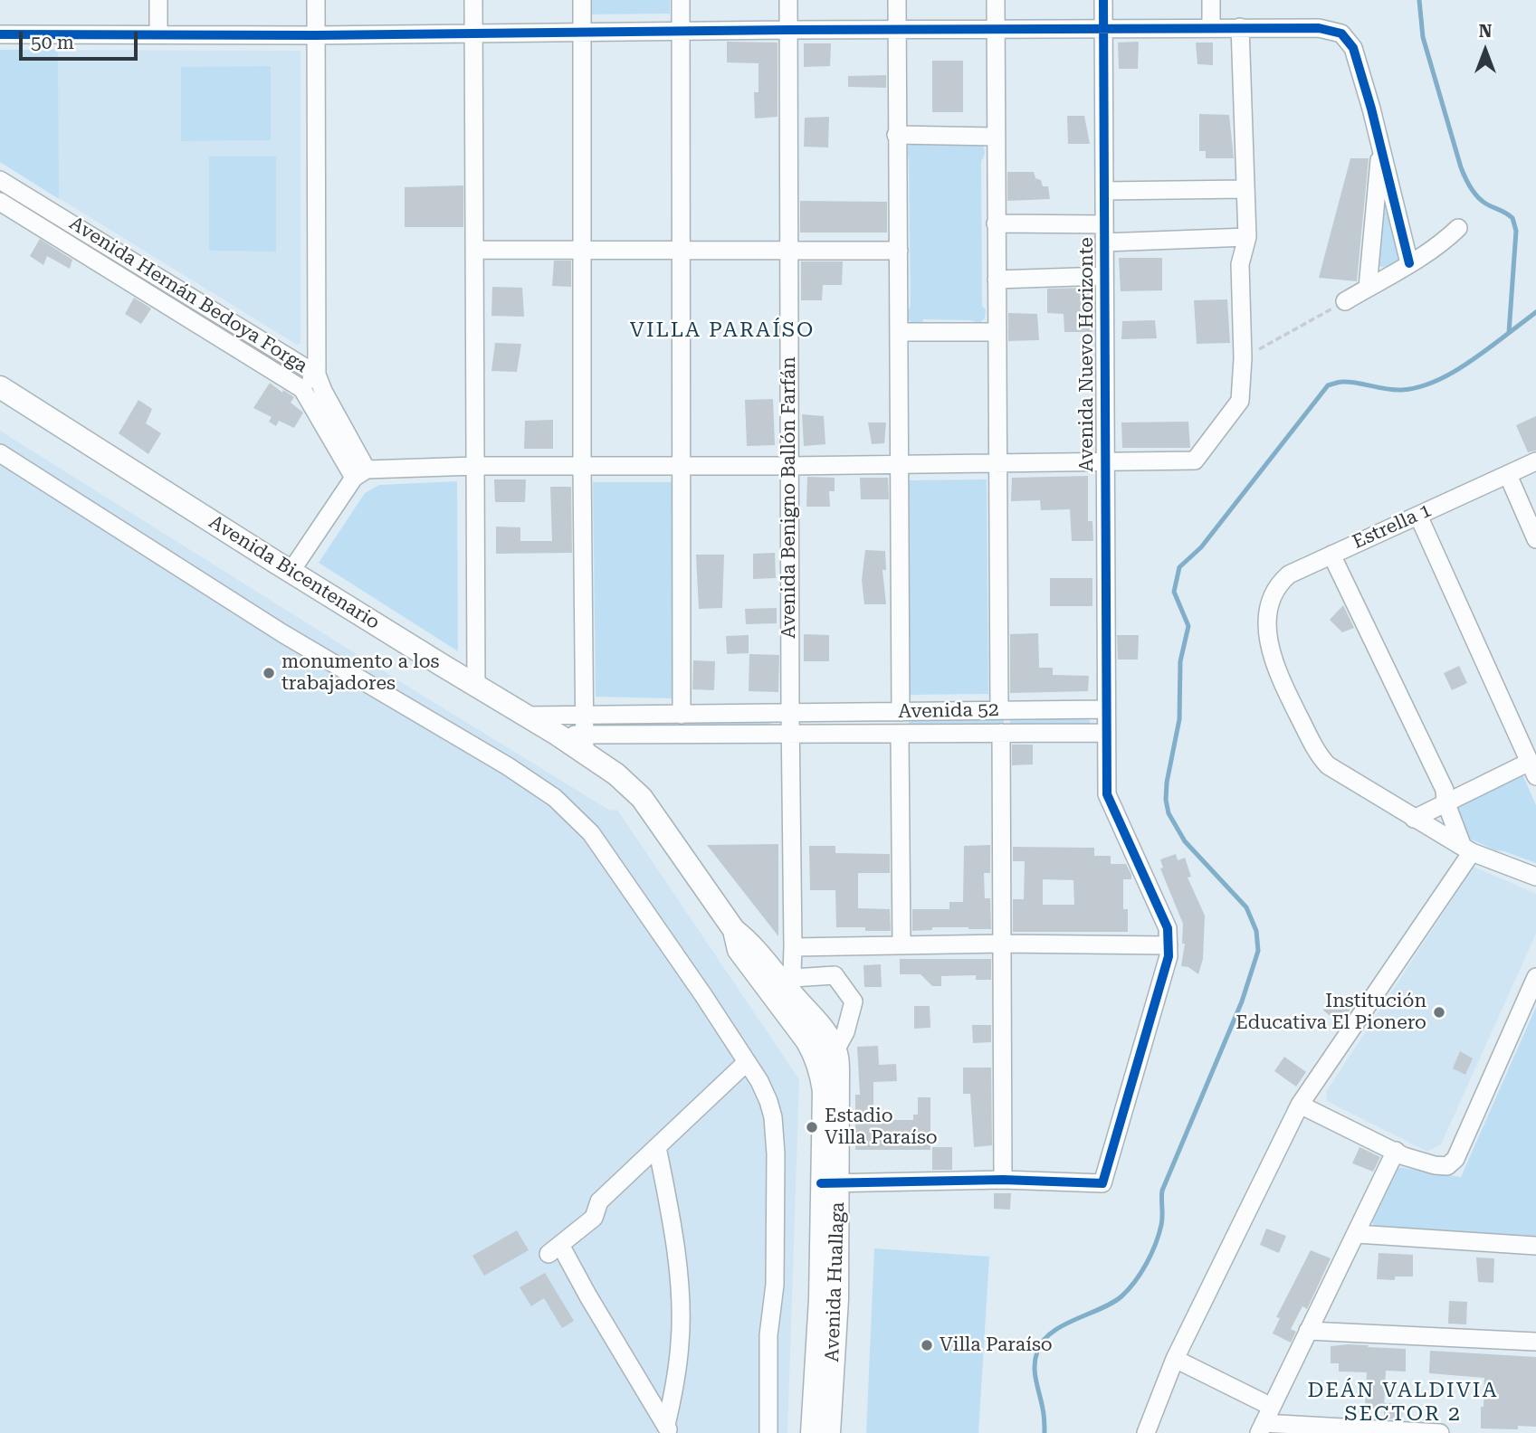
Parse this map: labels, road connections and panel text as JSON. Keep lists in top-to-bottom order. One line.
{"streets":{"main road":["Avenida Bicentenario","Avenida Huallaga"],"street":["Avenida Hernán Bedoya Forga","Avenida Nuevo Horizonte","Avenida Benigno Ballón Farfán","Estrella 1","Avenida 52"]},"crossings":[["Avenida Nuevo Horizonte","Avenida 52"],["Avenida Benigno Ballón Farfán","Avenida Bicentenario"],["Avenida Benigno Ballón Farfán","Avenida 52"],["Avenida Benigno Ballón Farfán","Avenida Huallaga"],["Avenida Bicentenario","Avenida 52"],["Avenida Bicentenario","Avenida Huallaga"]],"districts":["VILLA PARAÍSO","DEÁN VALDIVIA SECTOR 2"],"places":["monumento a los trabajadores","Institución Educativa El Pionero","Estadio Villa Paraíso","Villa Paraíso"],"scale_bar":"50 m","north":"top"}
